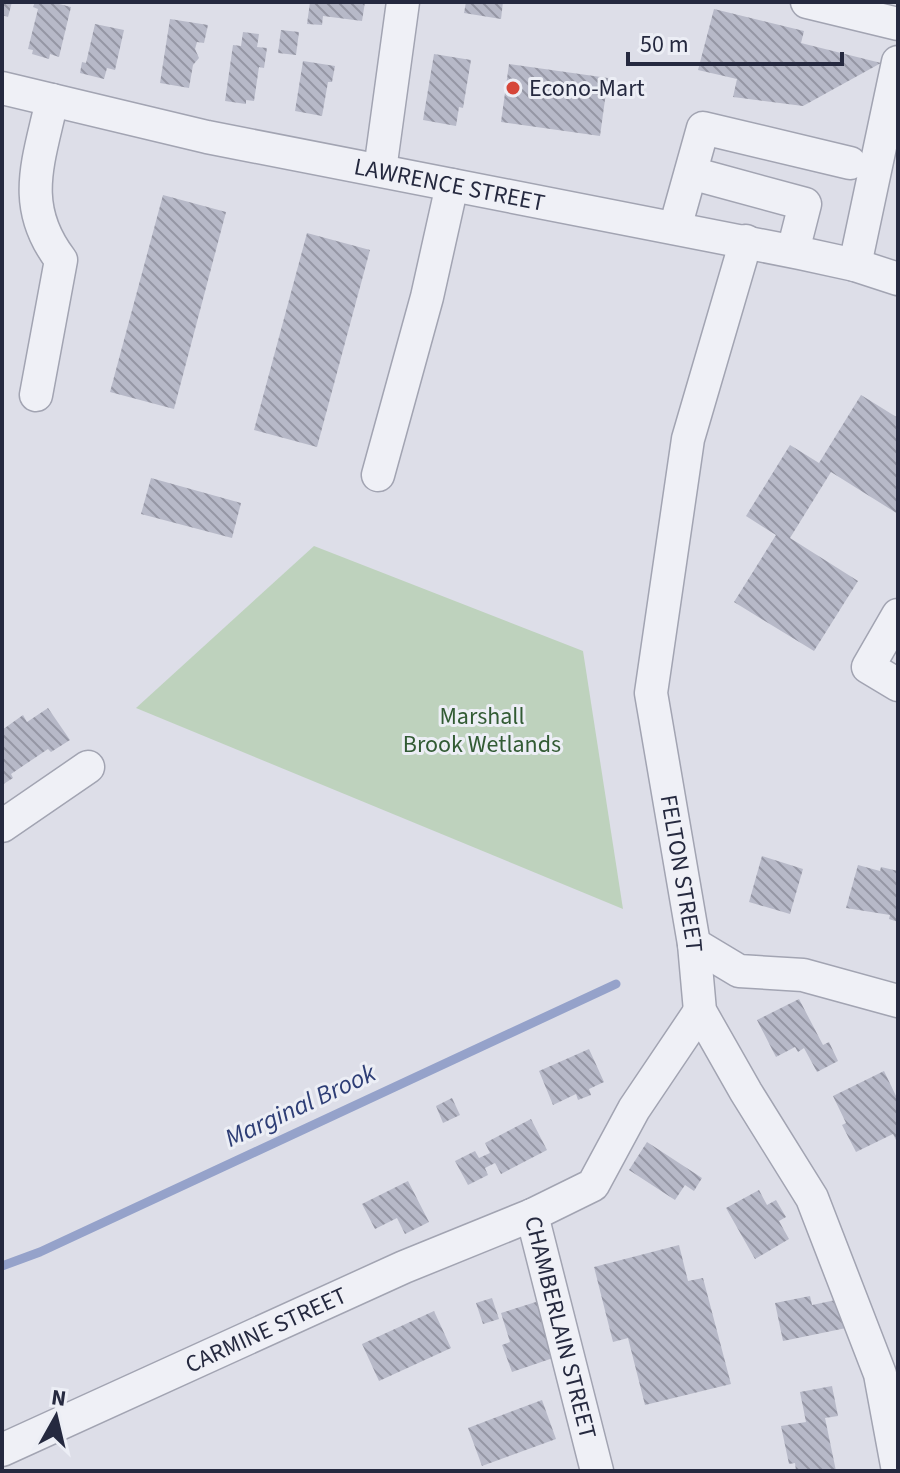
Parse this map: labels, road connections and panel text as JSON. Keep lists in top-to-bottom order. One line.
{"streets":{"street":["LAWRENCE STREET","FELTON STREET","CHAMBERLAIN STREET","CARMINE STREET"]},"crossings":[["LAWRENCE STREET","FELTON STREET"],["FELTON STREET","CHAMBERLAIN STREET"],["CHAMBERLAIN STREET","CARMINE STREET"]],"water":["Marginal Brook"],"parks":["Marshall Brook Wetlands"],"places":["Econo-Mart"],"scale_bar":"50 m","north":"top"}
